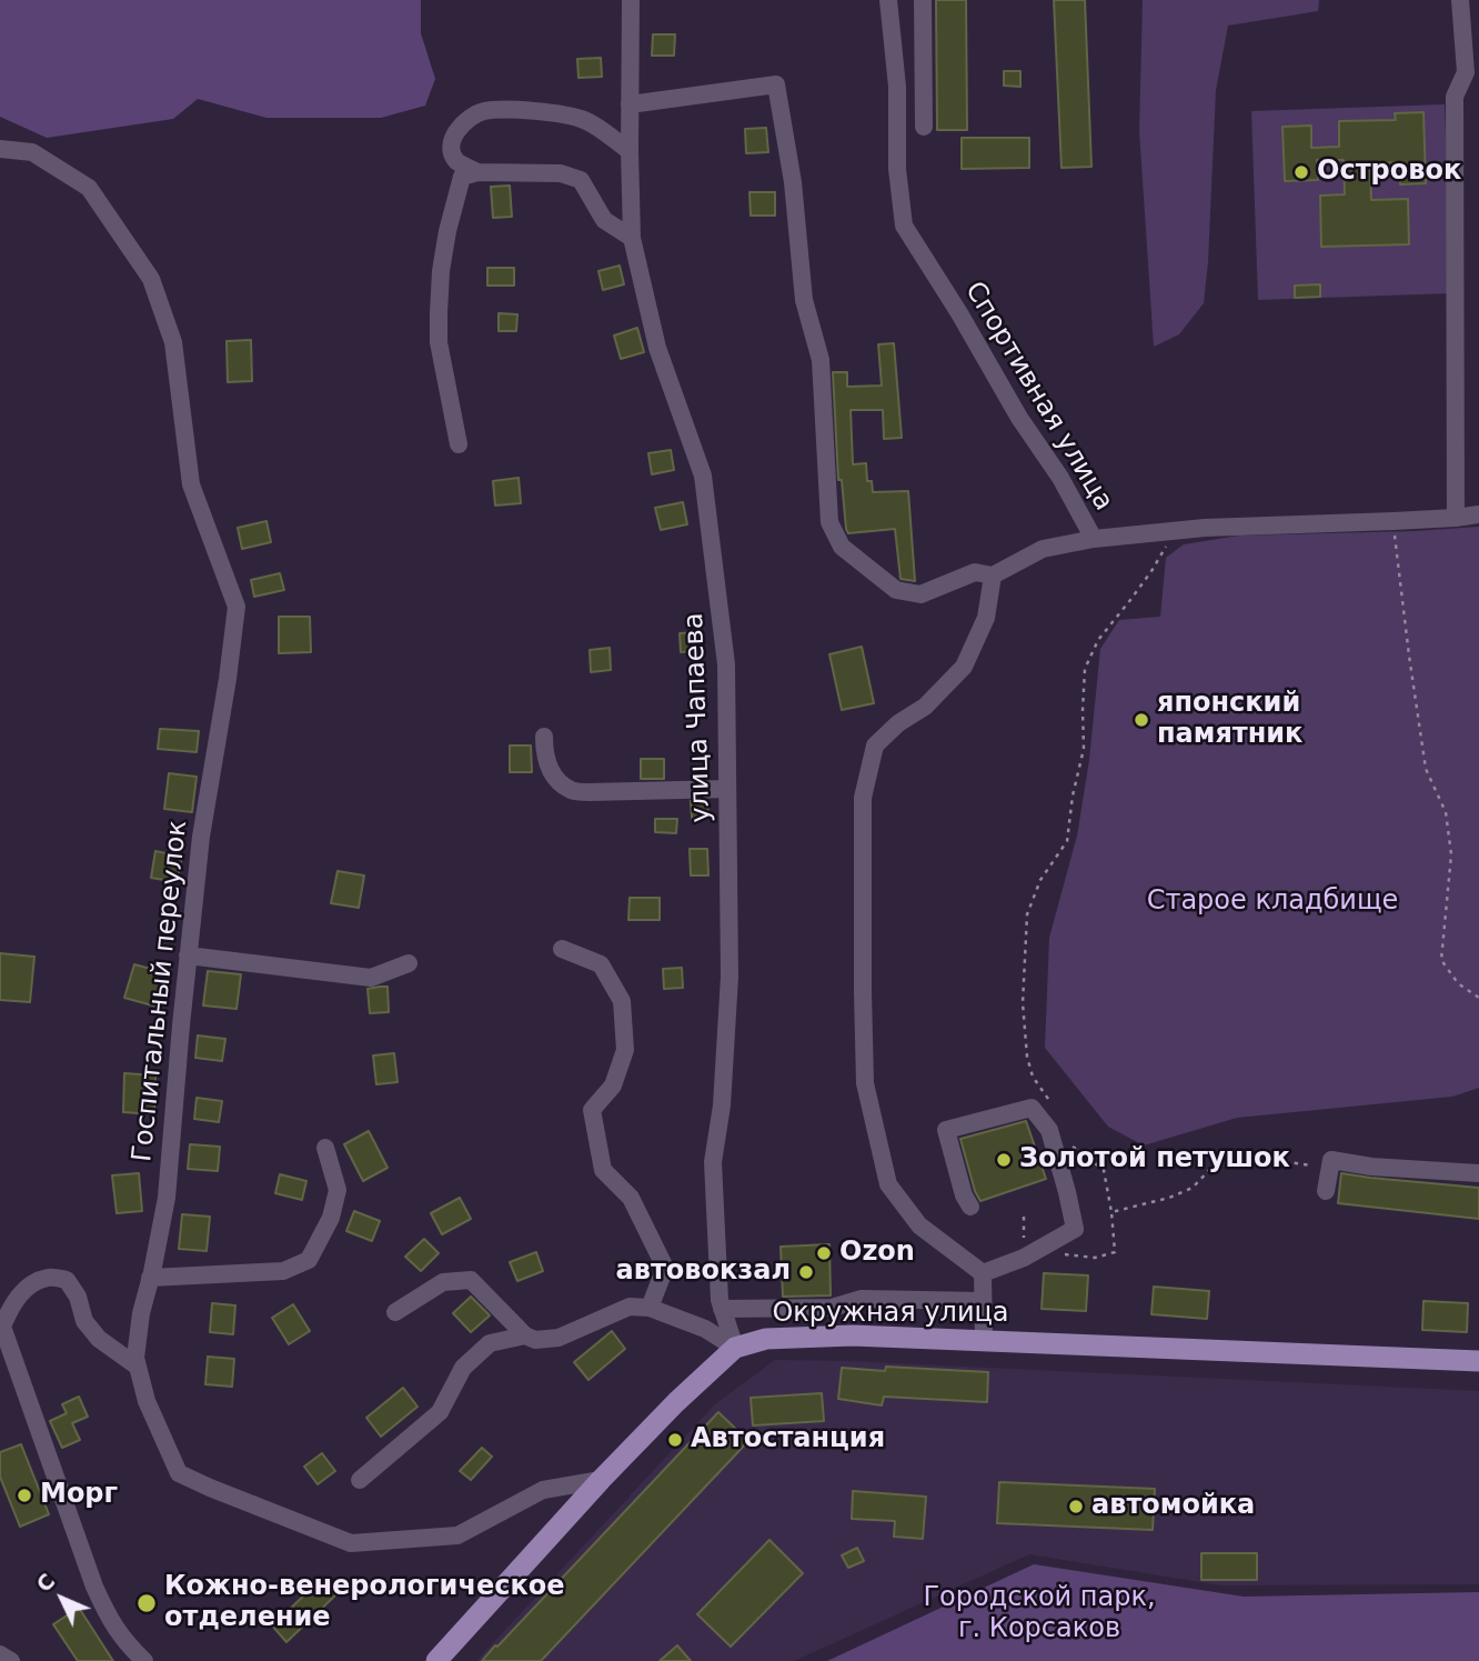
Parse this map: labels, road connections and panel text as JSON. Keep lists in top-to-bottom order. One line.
{"streets":{"main road":["Окружная улица"],"street":["Спортивная улица","улица Чапаева","Госпитальный переулок"]},"crossings":[["улица Чапаева","Окружная улица"],["Госпитальный переулок","Окружная улица"]],"parks":["Старое кладбище","Городской парк, г. Корсаков"],"places":["Островок","японский памятник","Золотой петушок","Ozon","автовокзал","Автостанция","Морг","автомойка","Кожно-венерологическое отделение"],"north":"top left"}
